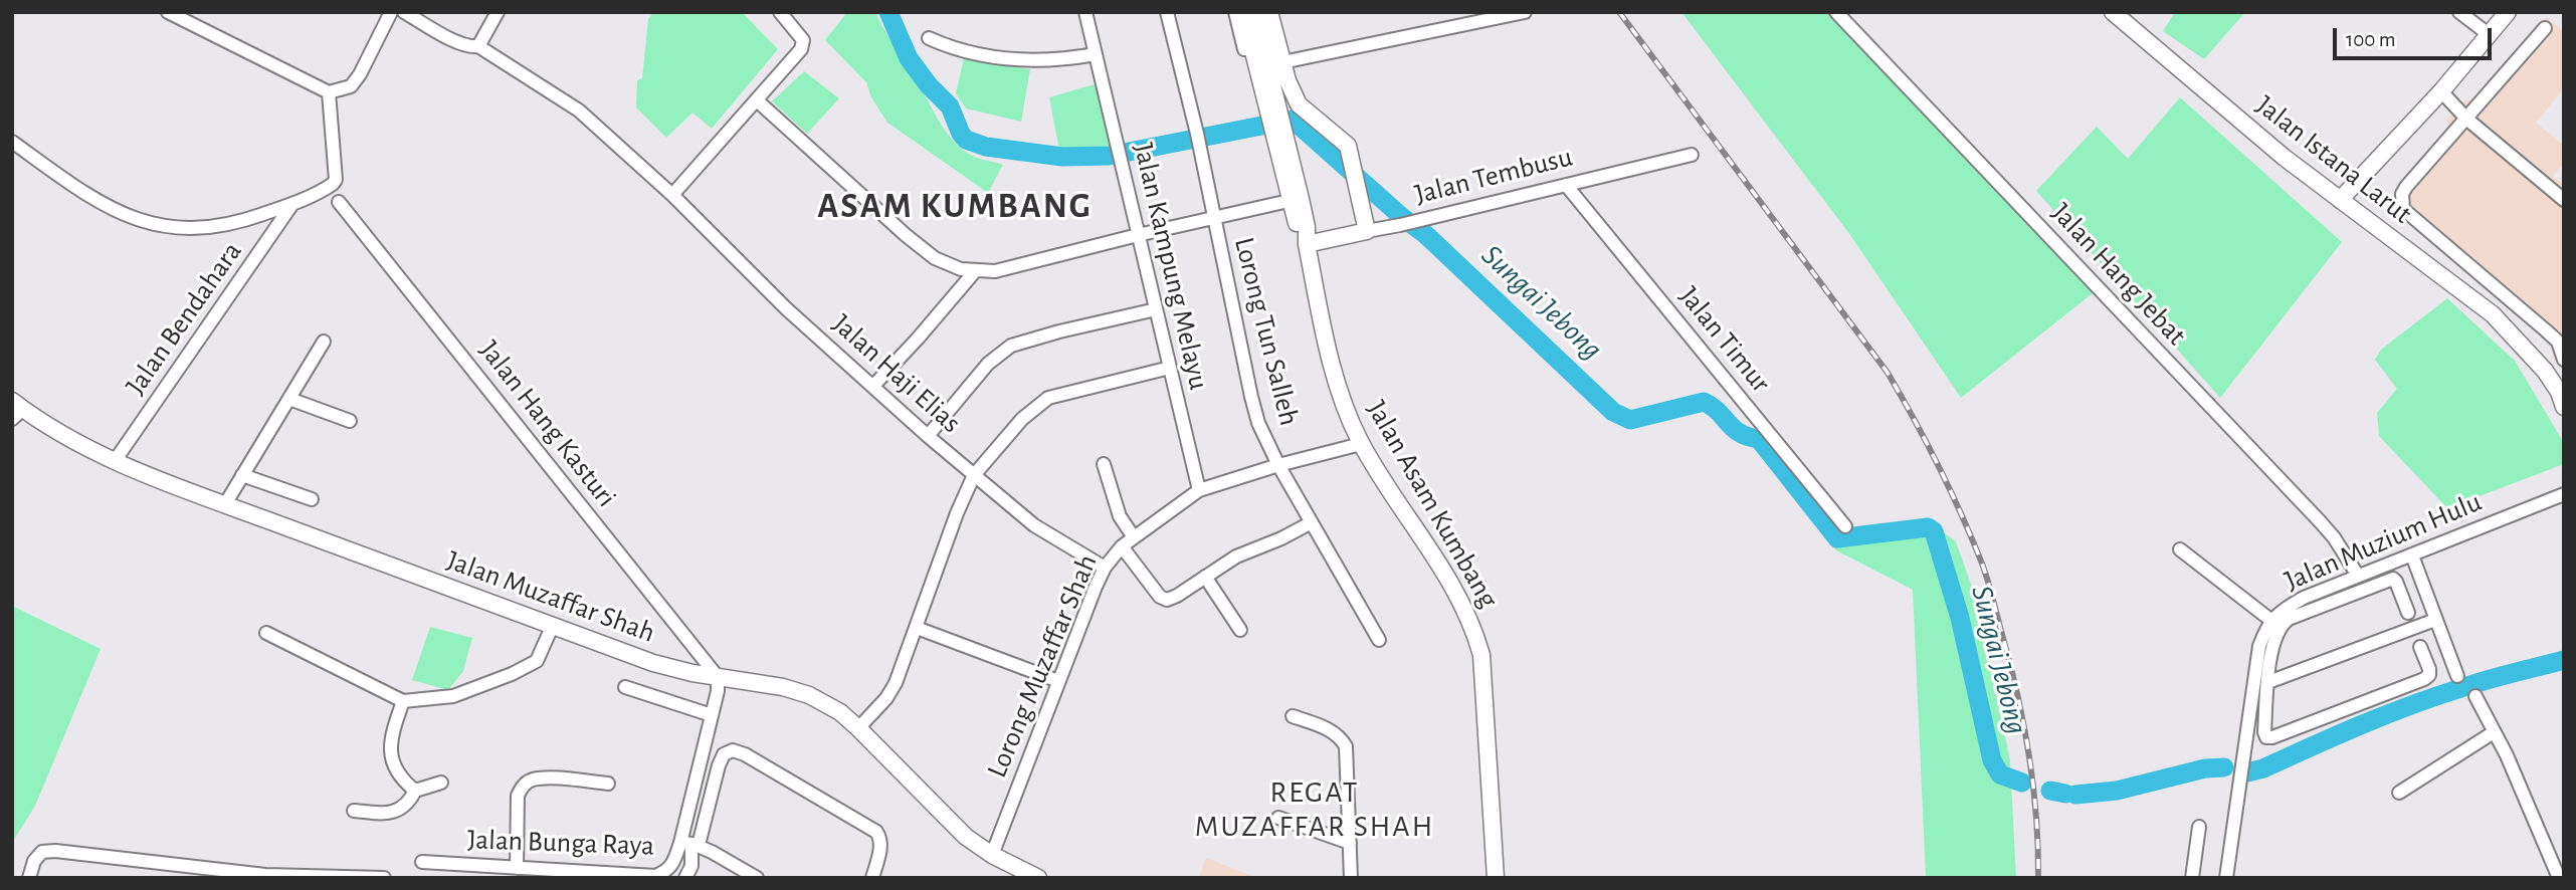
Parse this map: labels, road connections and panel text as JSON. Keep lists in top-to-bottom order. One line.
{"streets":{"main road":["Jalan Istana Larut","Jalan Tembusu","Jalan Asam Kumbang","Jalan Muzaffar Shah"],"street":["Jalan Kampung Melayu","Jalan Hang Jebat","Jalan Bendahara","Lorong Tun Salleh","Jalan Timur","Jalan Haji Elias","Jalan Hang Kasturi","Jalan Muzium Hulu","Lorong Muzaffar Shah","Jalan Bunga Raya"]},"crossings":[["Jalan Tembusu","Jalan Timur"],["Jalan Tembusu","Jalan Asam Kumbang"],["Jalan Kampung Melayu","Lorong Muzaffar Shah"],["Jalan Hang Jebat","Jalan Muzium Hulu"],["Jalan Bendahara","Jalan Muzaffar Shah"],["Lorong Tun Salleh","Lorong Muzaffar Shah"],["Jalan Haji Elias","Lorong Muzaffar Shah"],["Jalan Hang Kasturi","Jalan Muzaffar Shah"],["Jalan Hang Kasturi","Jalan Bunga Raya"],["Jalan Asam Kumbang","Lorong Muzaffar Shah"],["Jalan Muzaffar Shah","Lorong Muzaffar Shah"],["Jalan Muzaffar Shah","Jalan Bunga Raya"]],"districts":["ASAM KUMBANG","REGAT MUZAFFAR SHAH"],"water":["Sungai Jebong"],"scale_bar":"100 m"}
